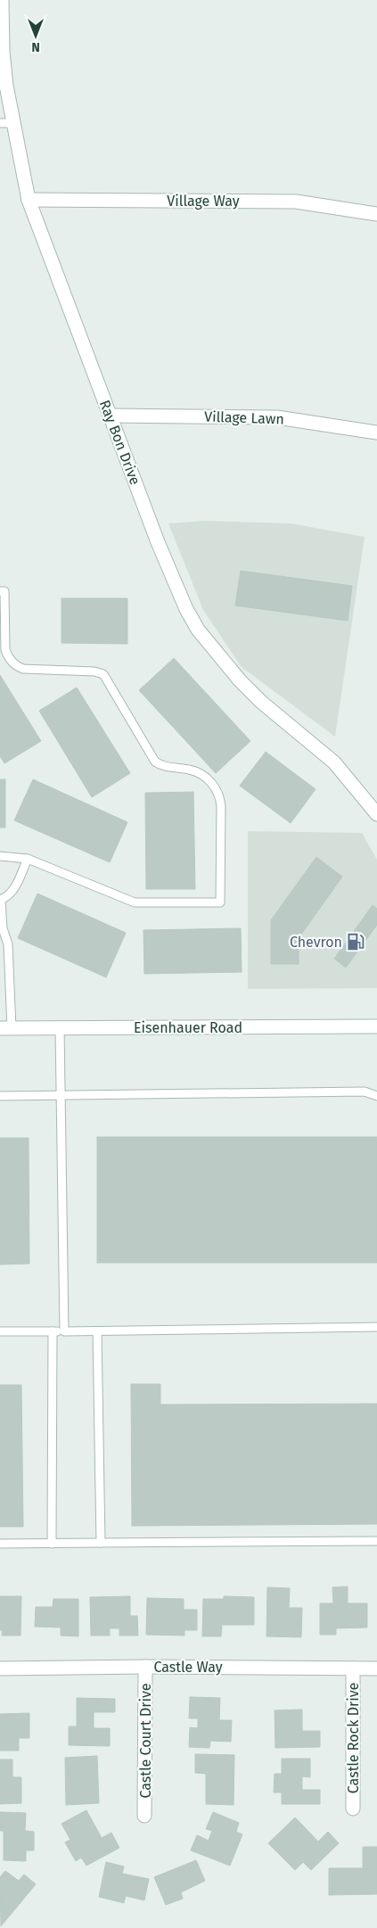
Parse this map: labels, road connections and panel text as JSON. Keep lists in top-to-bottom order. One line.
{"streets":{"street":["Village Way","Village Lawn","Ray Bon Drive","Eisenhauer Road","Castle Way","Castle Rock Drive","Castle Court Drive"]},"crossings":[["Village Way","Ray Bon Drive"],["Village Lawn","Ray Bon Drive"],["Castle Way","Castle Rock Drive"],["Castle Way","Castle Court Drive"]],"places":{"fuel station":["Chevron"]},"north":"bottom"}
